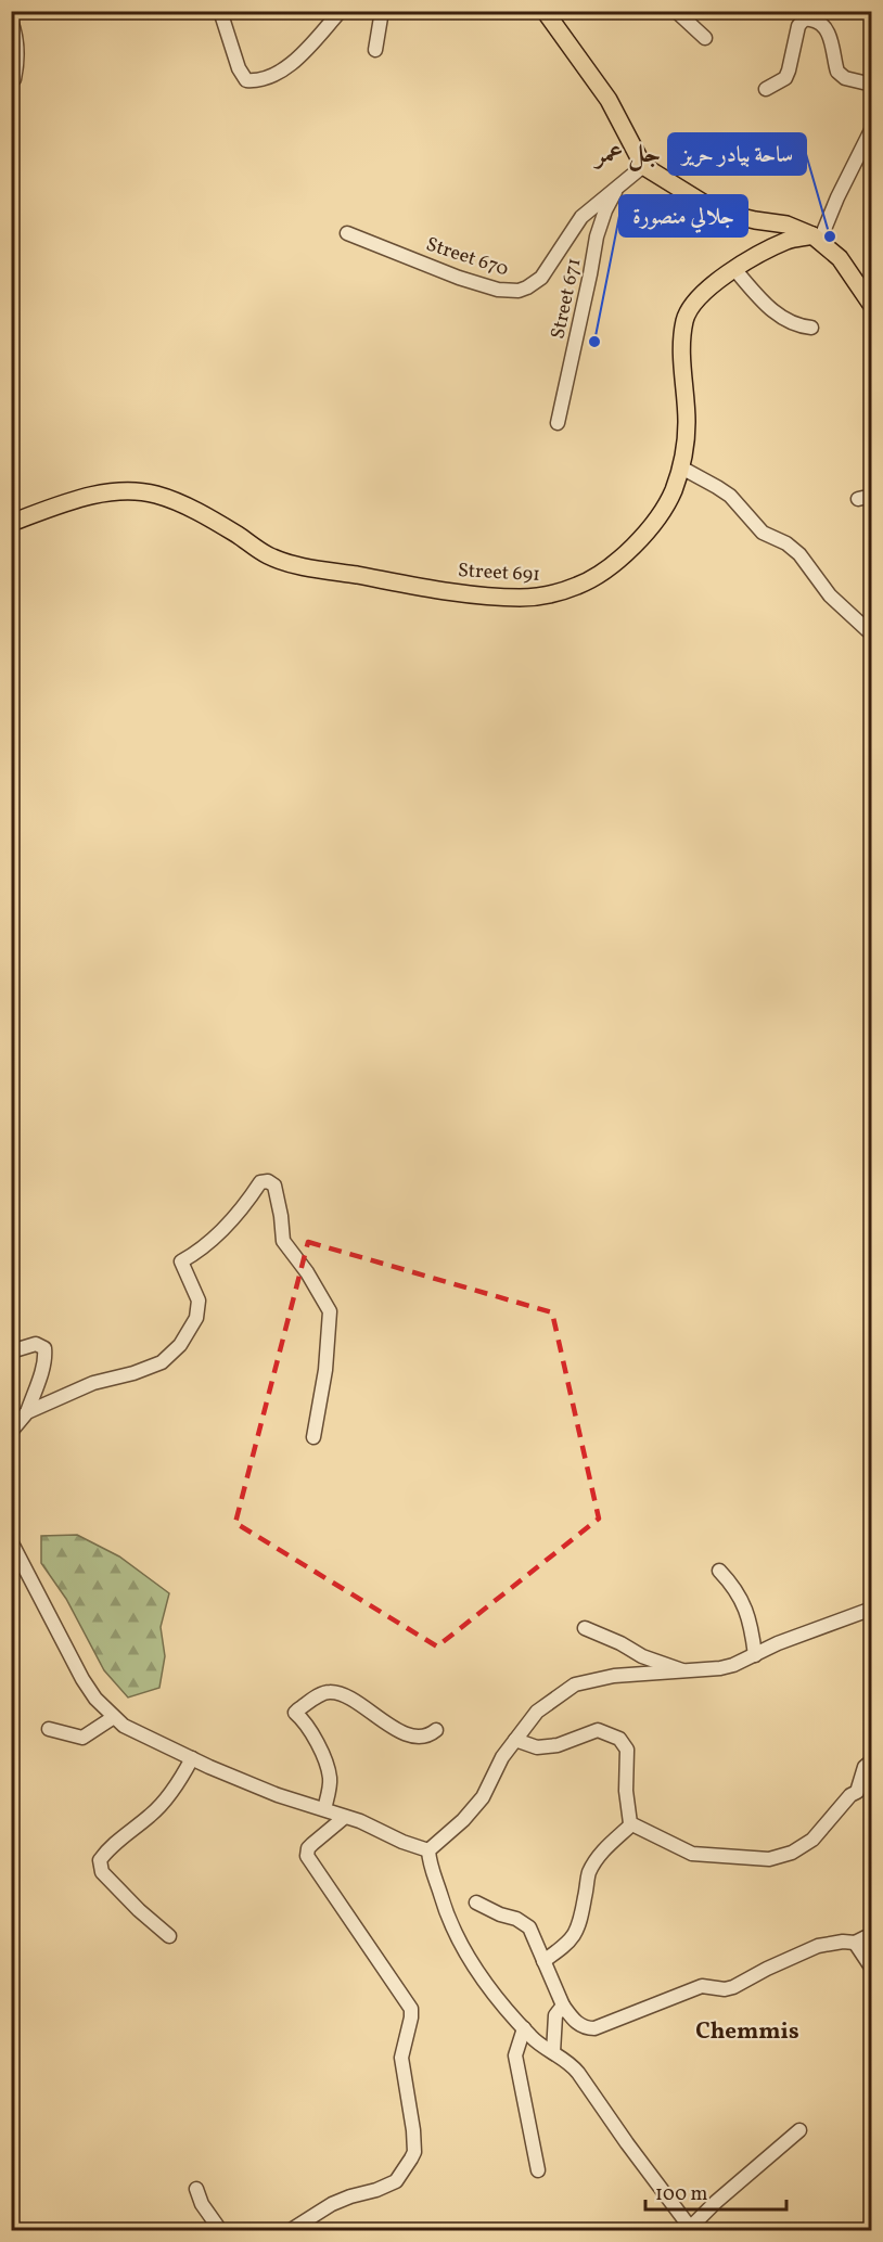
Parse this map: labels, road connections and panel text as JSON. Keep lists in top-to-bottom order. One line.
{"streets":{"main road":["Street 691"],"street":["Street 670","Street 671"]},"crossings":[["Street 670","Street 671"]],"districts":["جل عمر","Chemmis"],"places":["ساحة بيادر حريز","جلالي منصورة"],"scale_bar":"100 m"}
